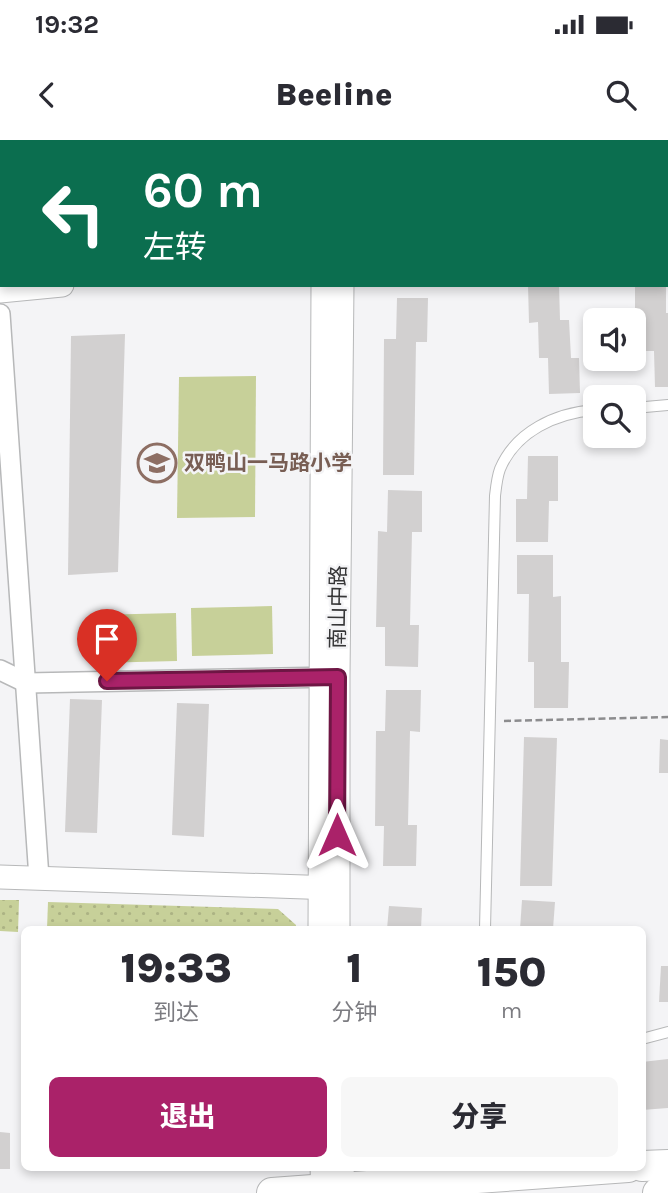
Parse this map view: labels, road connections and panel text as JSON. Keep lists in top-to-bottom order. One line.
{"streets":{"street":["南山中路"]},"places":{"school or university":["双鸭山一马路小学"]},"page":{"status":"19:32","header":"Beeline","turn":["60 m","左转"],"eta":["19:33","到达","1","分钟","150","m"],"buttons":["退出","分享"]}}
